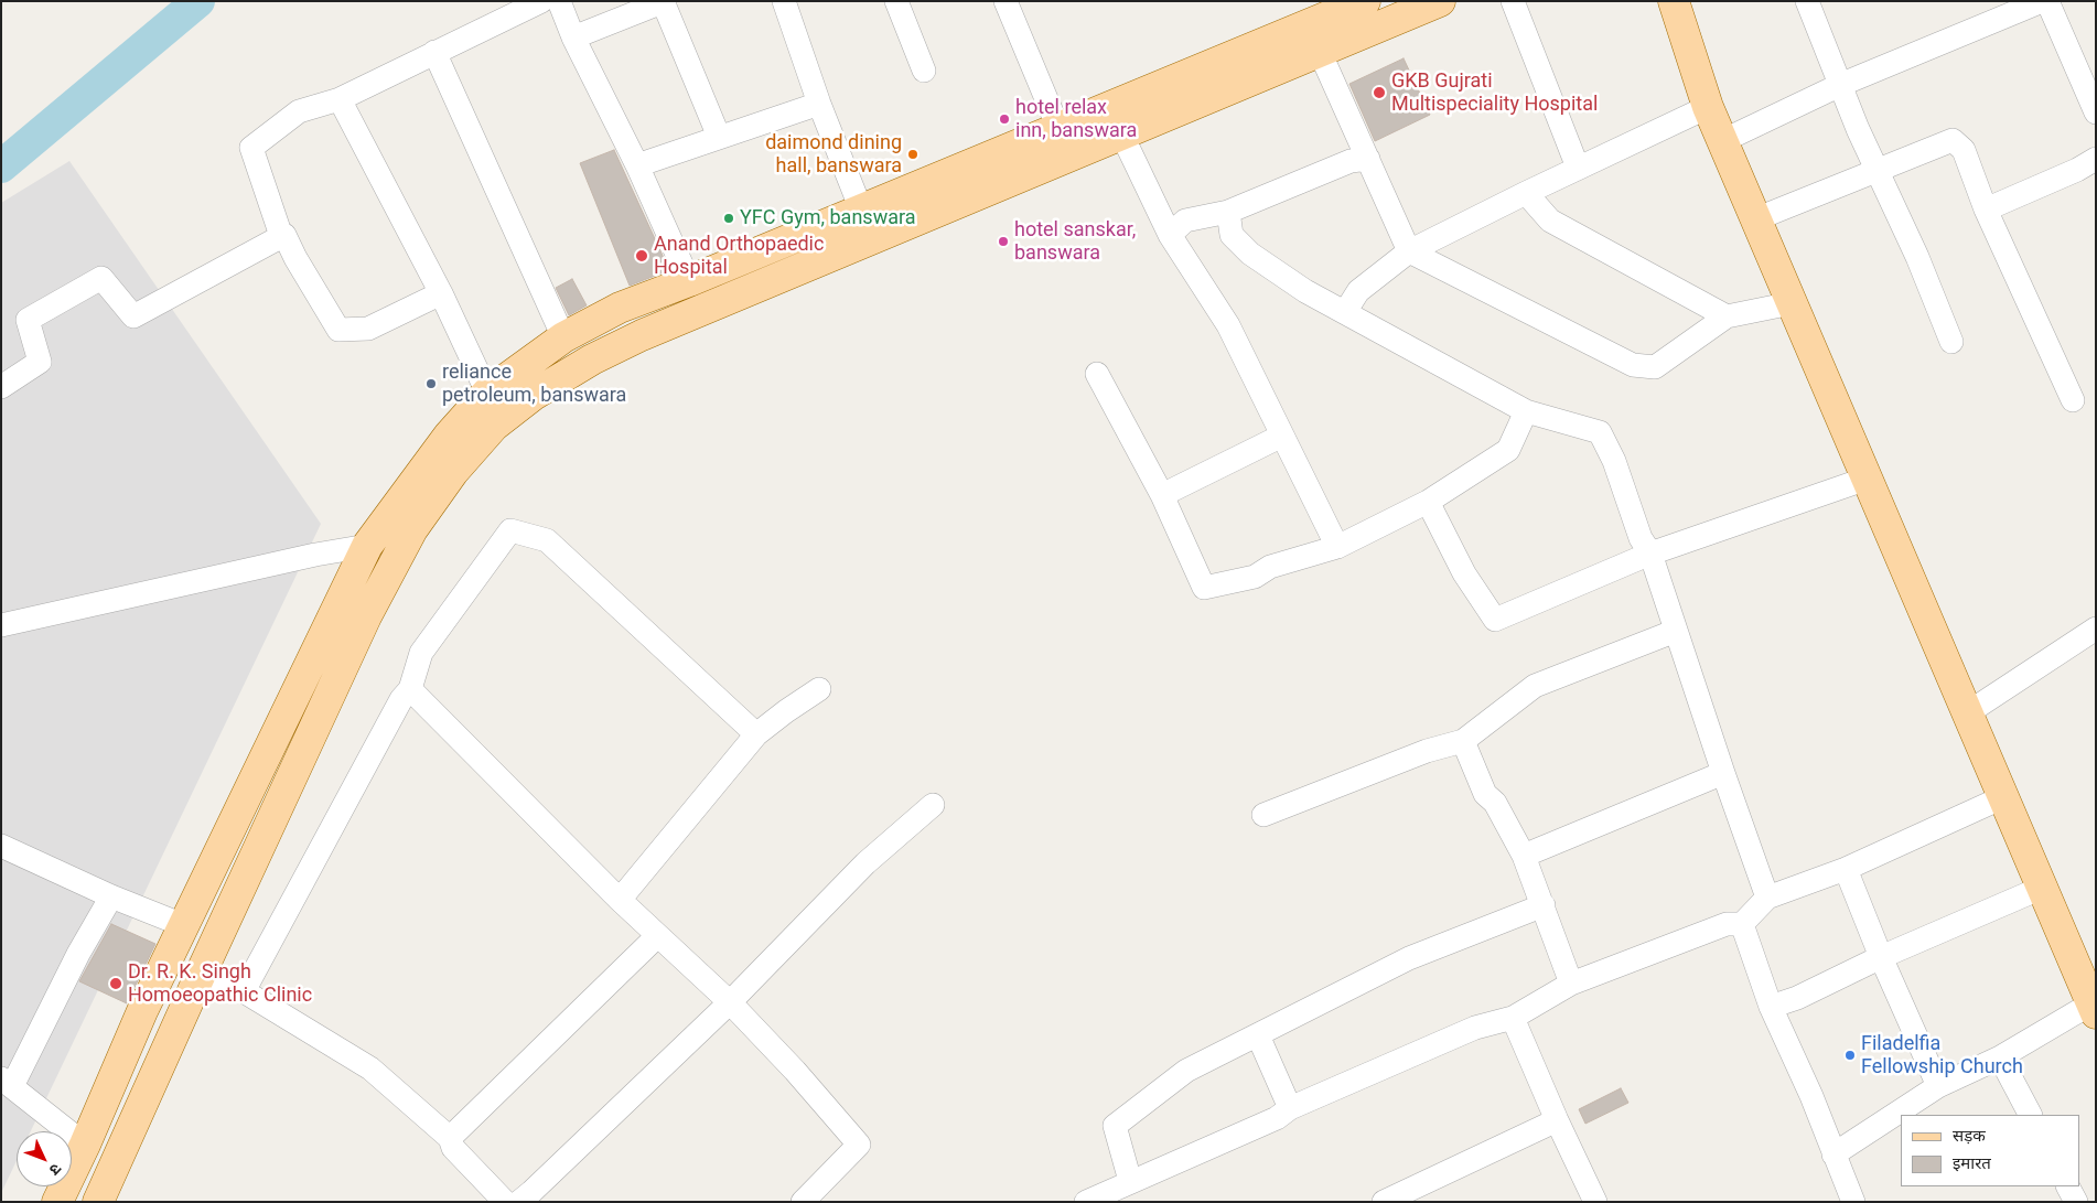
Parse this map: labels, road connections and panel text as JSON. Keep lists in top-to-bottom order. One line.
{"places":["GKB Gujrati Multispeciality Hospital","hotel relax inn, banswara","daimond dining hall, banswara","YFC Gym, banswara","hotel sanskar, banswara","Anand Orthopaedic Hospital","reliance petroleum, banswara","Dr. R. K. Singh Homoeopathic Clinic","Filadelfia Fellowship Church"],"legend":["सड़क","इमारत"],"north":"bottom right"}
